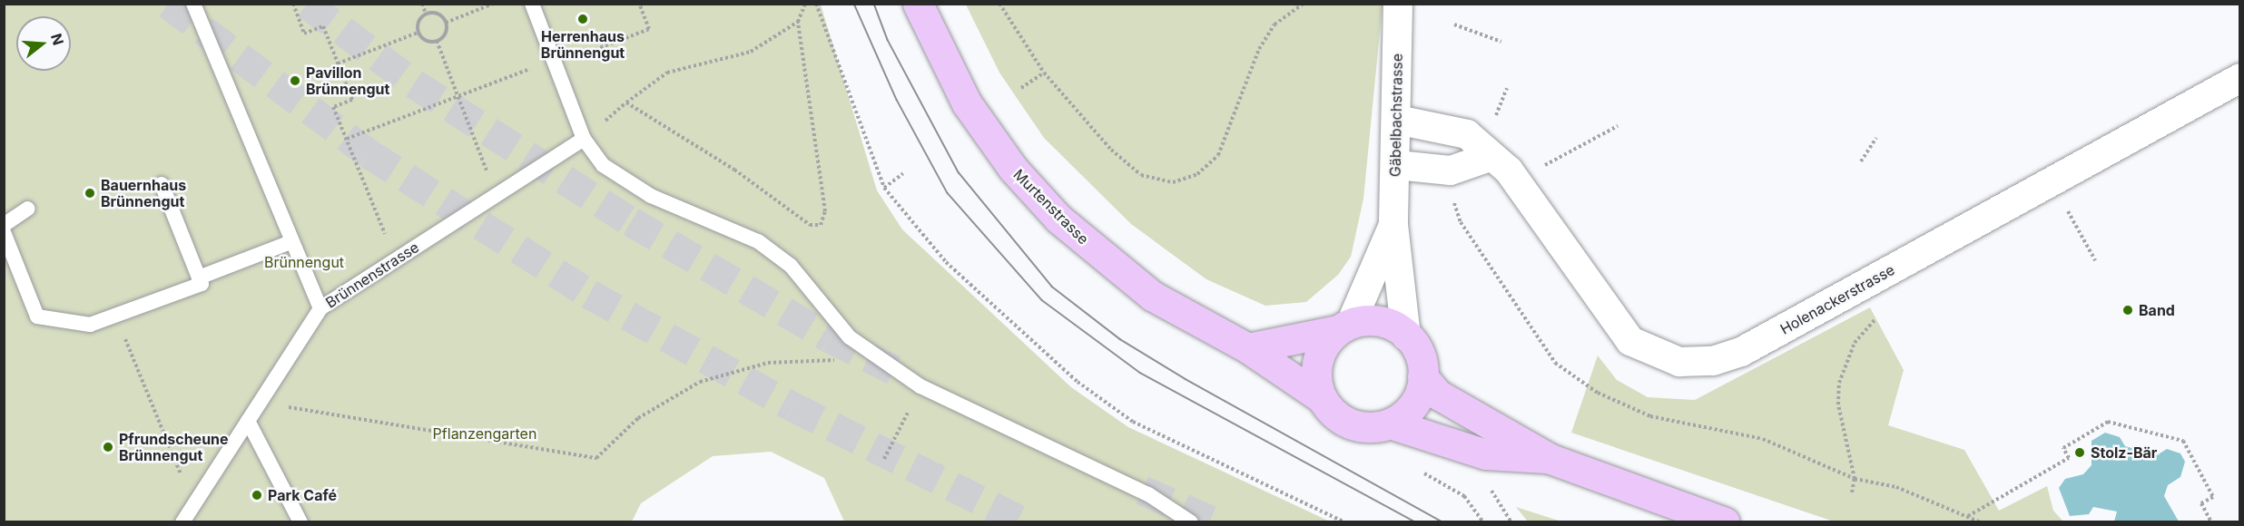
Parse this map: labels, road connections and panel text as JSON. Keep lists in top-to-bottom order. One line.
{"streets":{"main road":["Murtenstrasse"],"street":["Gäbelbachstrasse","Holenackerstrasse"],"lane":["Brünnenstrasse"]},"crossings":[["Gäbelbachstrasse","Murtenstrasse"],["Gäbelbachstrasse","Holenackerstrasse"]],"parks":["Brünnengut","Pflanzengarten"],"places":["Herrenhaus Brünnengut","Pavillon Brünnengut","Bauernhaus Brünnengut","Band","Pfrundscheune Brünnengut","Stolz-Bär","Park Café"],"north":"right"}
